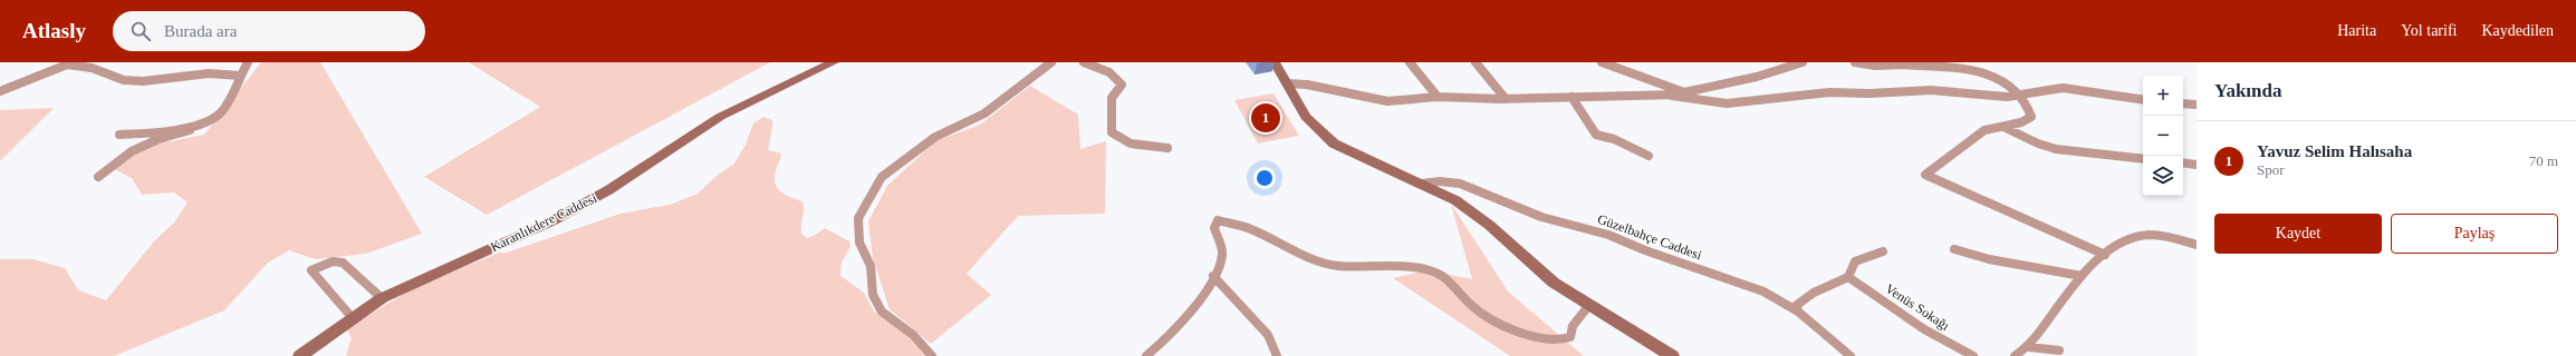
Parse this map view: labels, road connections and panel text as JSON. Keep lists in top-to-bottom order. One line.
{"streets":{"main road":["Karanlıkdere Caddesi"],"street":["Güzelbahçe Caddesi","Venüs Sokağı"]},"page":{"header":"Atlasly","search":"Burada ara","nav":["Harita","Yol tarifi","Kaydedilen"],"heading":"Yakında","map_buttons":["+","−"],"pins":"1","list":[{"mark":"1","name":"Yavuz Selim Halısaha","note":"Spor","value":"70 m"}],"buttons":["Kaydet","Paylaş"]}}
